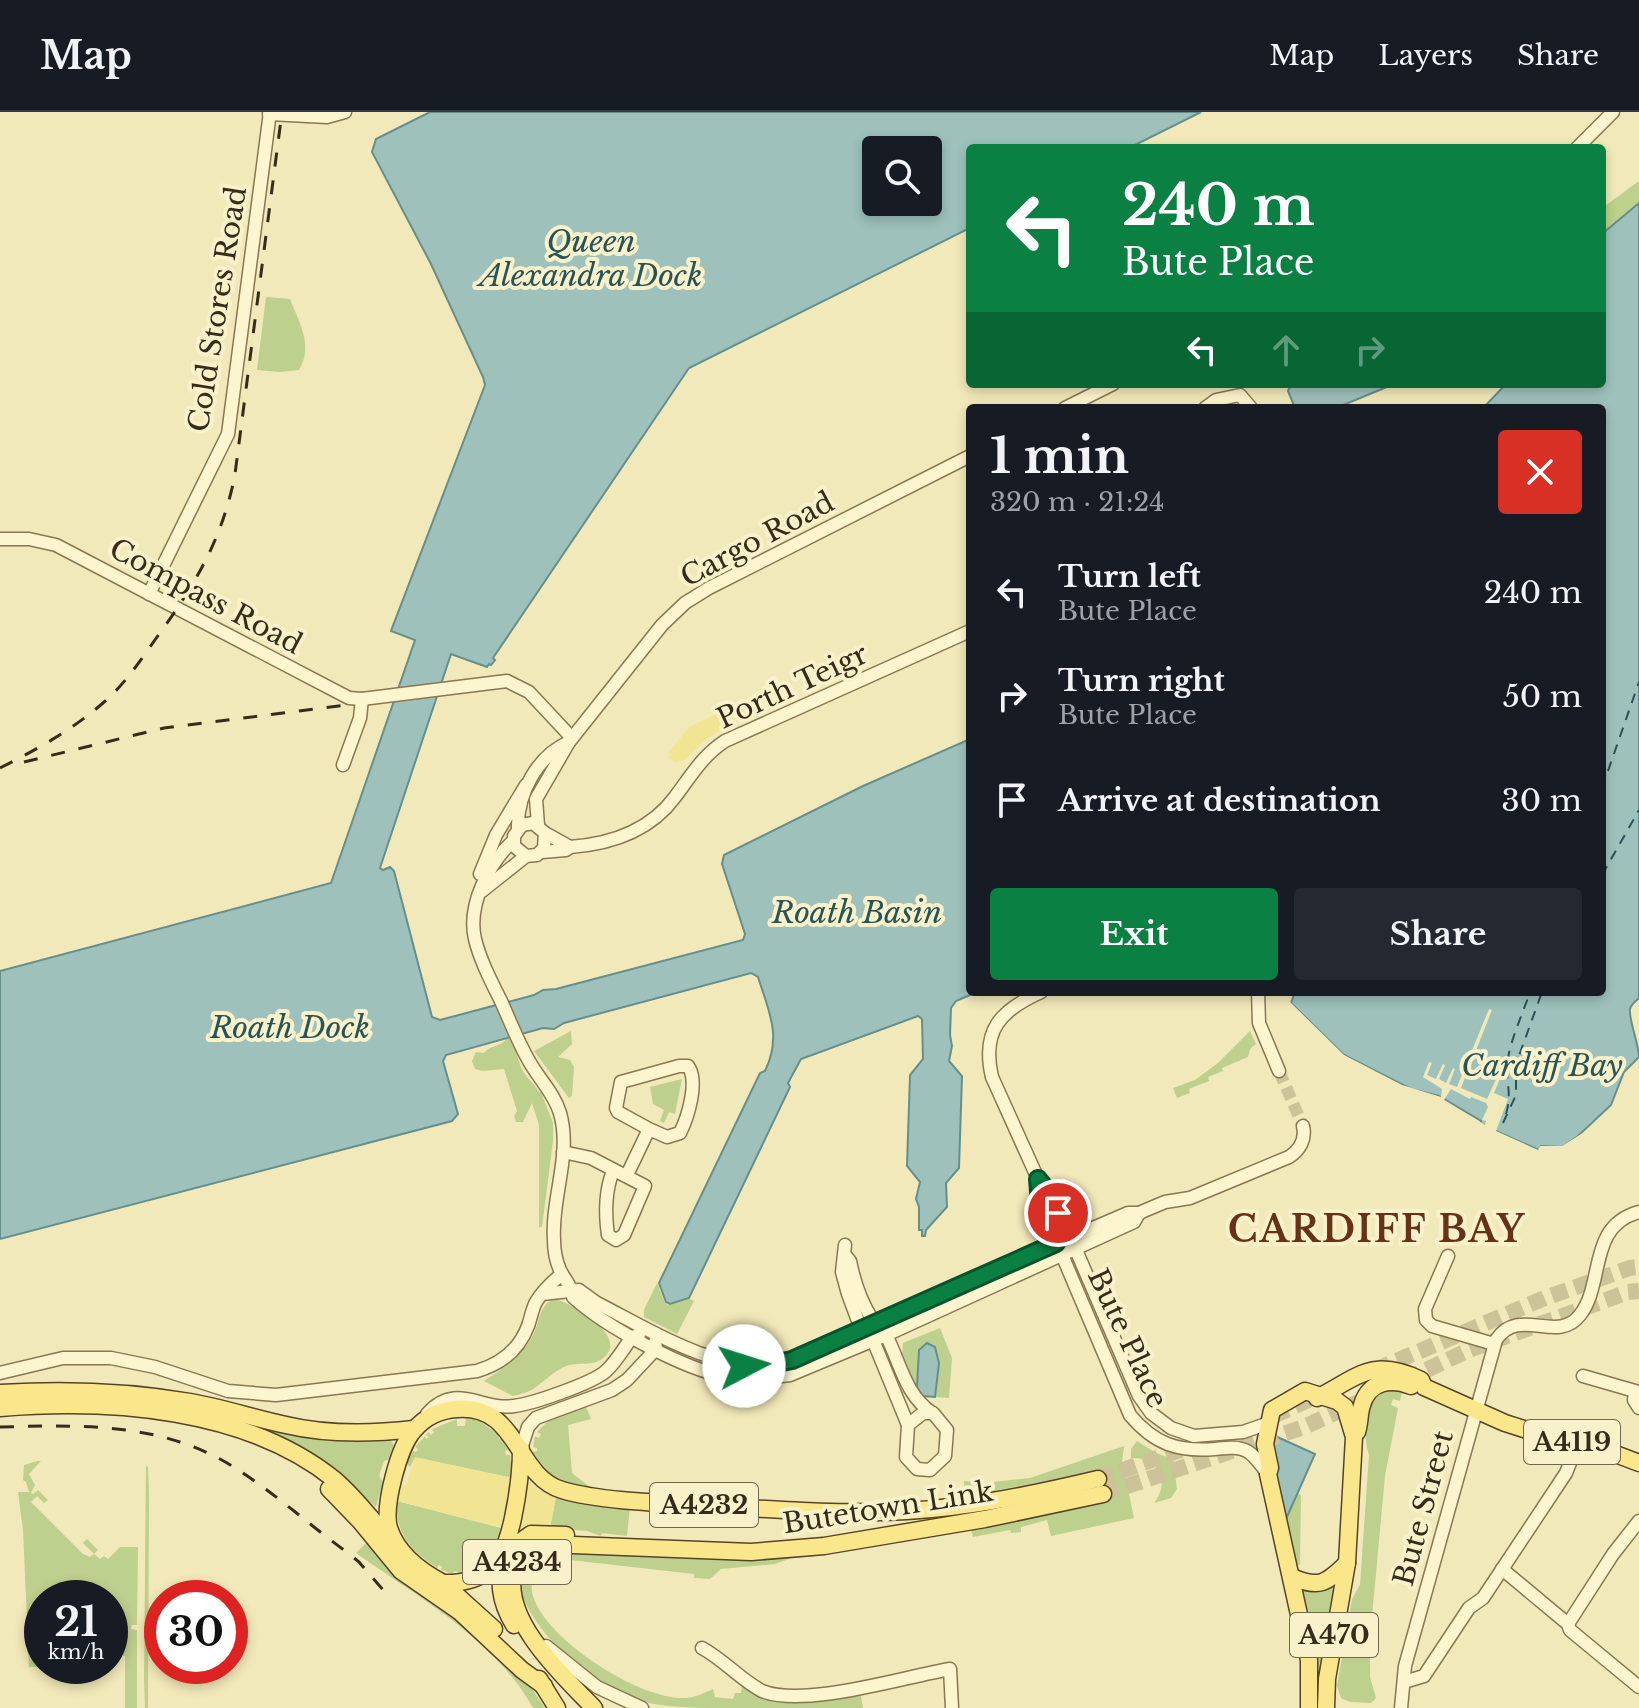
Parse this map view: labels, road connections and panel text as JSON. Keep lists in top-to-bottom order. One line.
{"streets":{"main road":["A4119","A4232","Butetown Link","A4234","A470"],"street":["Cold Stores Road","Cargo Road","Compass Road","Porth Teigr","Bute Place","Bute Street"]},"crossings":[["Cold Stores Road","Compass Road"],["Cargo Road","Compass Road"],["Bute Place","A470"],["A4119","Bute Street"],["A4119","A470"],["A4232","Butetown Link"],["A4232","A4234"],["Butetown Link","A4234"]],"districts":["CARDIFF BAY"],"water":["Queen Alexandra Dock","Roath Basin","Roath Dock","Cardiff Bay"],"page":{"header":"Map","nav":["Map","Layers","Share"],"turn":["240 m","Bute Place"],"heading":["1 min","320 m · 21:24"],"list":[{"name":"Turn left","note":"Bute Place","value":"240 m"},{"name":"Turn right","note":"Bute Place","value":"50 m"},{"name":"Arrive at destination","value":"30 m"}],"buttons":["Exit","Share"],"speed":"21 km/h","limit":"30"}}
